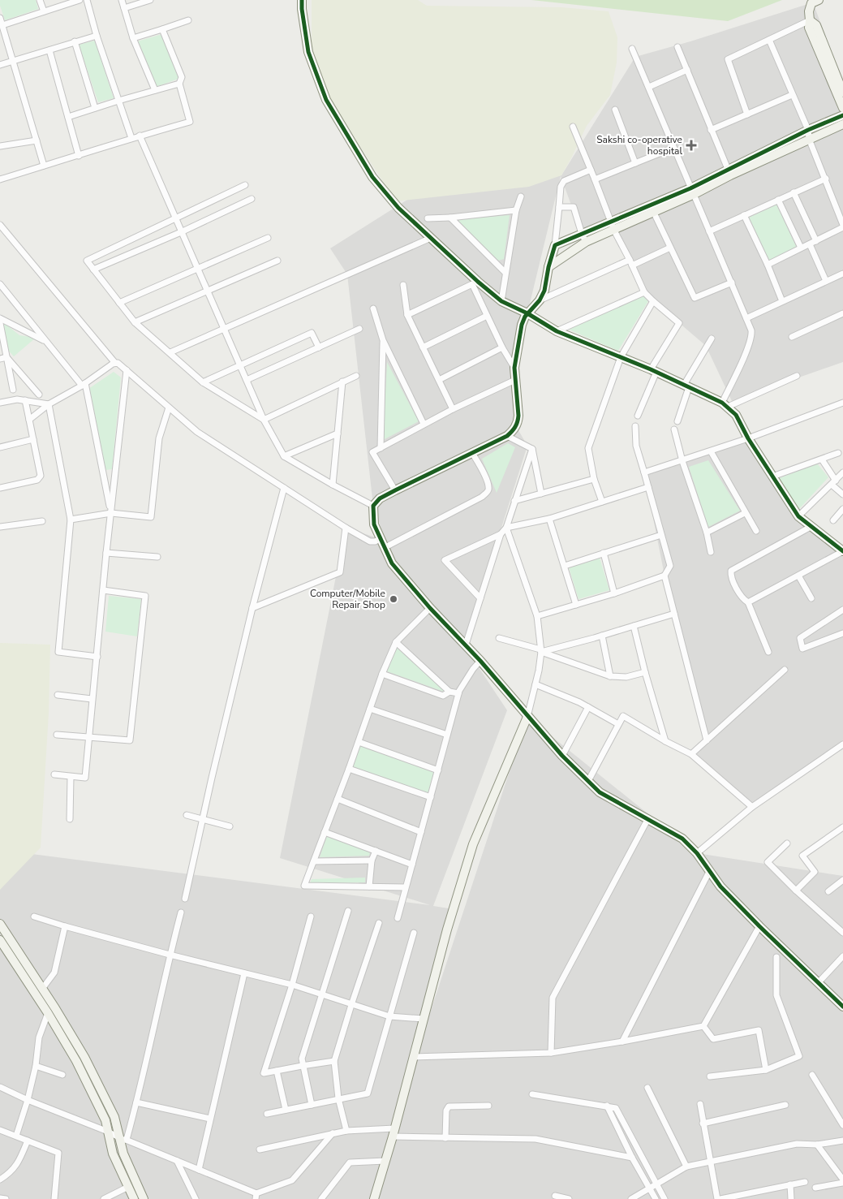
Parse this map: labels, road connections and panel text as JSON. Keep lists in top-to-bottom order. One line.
{"places":{"health":["Sakshi co-operative hospital"],"other":["Computer/Mobile Repair Shop"]}}
